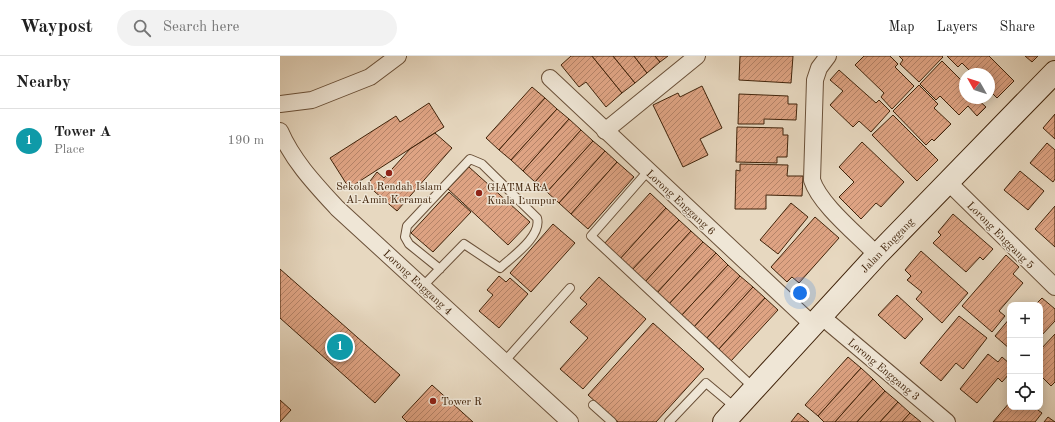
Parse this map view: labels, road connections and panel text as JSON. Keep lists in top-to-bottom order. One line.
{"streets":{"main road":["Jalan Enggang"],"street":["Lorong Enggang 6","Lorong Enggang 5","Lorong Enggang 4","Lorong Enggang 3"]},"crossings":[["Lorong Enggang 6","Jalan Enggang"],["Lorong Enggang 6","Lorong Enggang 3"],["Lorong Enggang 5","Jalan Enggang"],["Jalan Enggang","Lorong Enggang 3"]],"places":["Sekolah Rendah Islam Al-Amin Keramat","GIATMARA Kuala Lumpur","Tower R"],"north":"top left","page":{"header":"Waypost","search":"Search here","nav":["Map","Layers","Share"],"heading":"Nearby","list":[{"mark":"1","name":"Tower A","note":"Place","value":"190 m"}],"map_buttons":["+","−"],"pins":"1"}}
